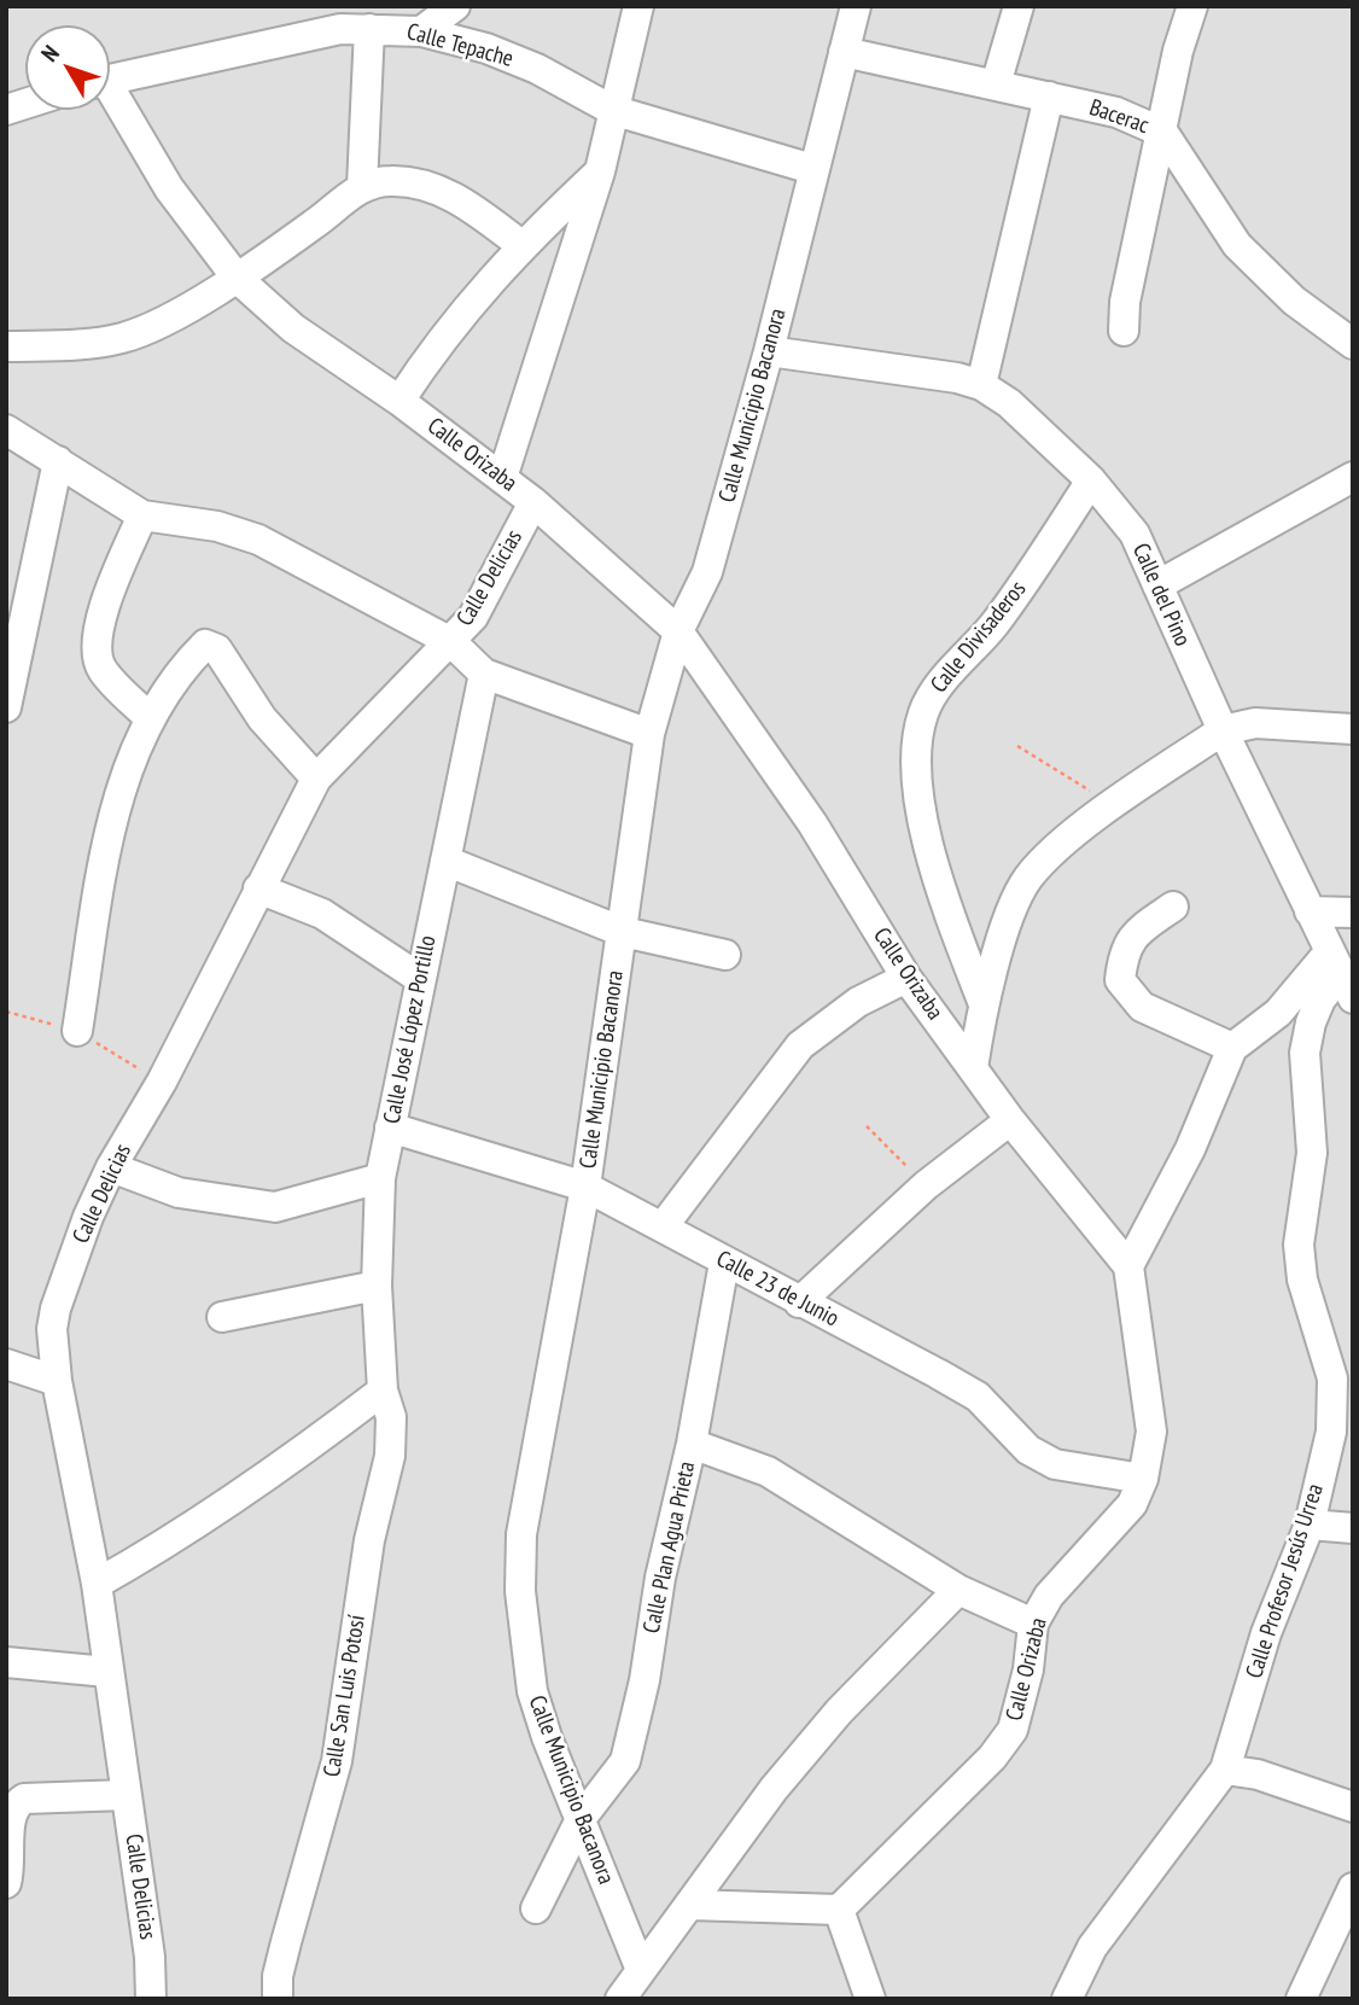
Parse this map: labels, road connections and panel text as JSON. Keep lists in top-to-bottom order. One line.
{"streets":{"street":["Calle Tepache","Bacerac","Calle Municipio Bacanora","Calle Orizaba","Calle Delicias","Calle del Pino","Calle Divisaderos","Calle José López Portillo","Calle 23 de Junio","Calle Plan Agua Prieta","Calle Profesor Jesús Urrea","Calle San Luis Potosí"]},"crossings":[["Calle Tepache","Calle Municipio Bacanora"],["Bacerac","Calle Municipio Bacanora"],["Calle Municipio Bacanora","Calle Orizaba"],["Calle Municipio Bacanora","Calle del Pino"],["Calle Municipio Bacanora","Calle 23 de Junio"],["Calle Municipio Bacanora","Calle Plan Agua Prieta"],["Calle Orizaba","Calle Delicias"],["Calle Orizaba","Calle 23 de Junio"],["Calle del Pino","Calle Divisaderos"],["Calle del Pino","Calle Profesor Jesús Urrea"],["Calle José López Portillo","Calle 23 de Junio"],["Calle José López Portillo","Calle San Luis Potosí"],["Calle 23 de Junio","Calle Plan Agua Prieta"]],"north":"top left"}
